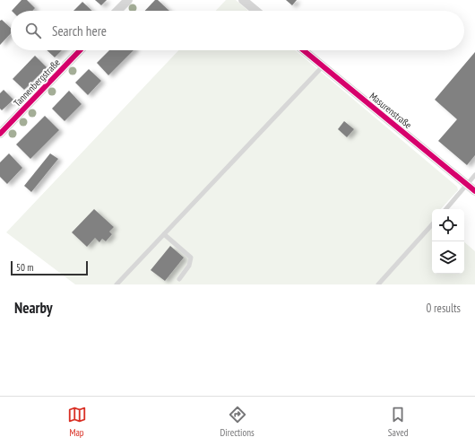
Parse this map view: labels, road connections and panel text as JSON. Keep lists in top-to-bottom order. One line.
{"streets":{"street":["Tannenbergstraße","Masurenstraße"]},"scale_bar":"50 m","page":{"search":"Search here","scale":"50 m","heading":["Nearby","0 results"],"nav":["Map","Directions","Saved"]}}
